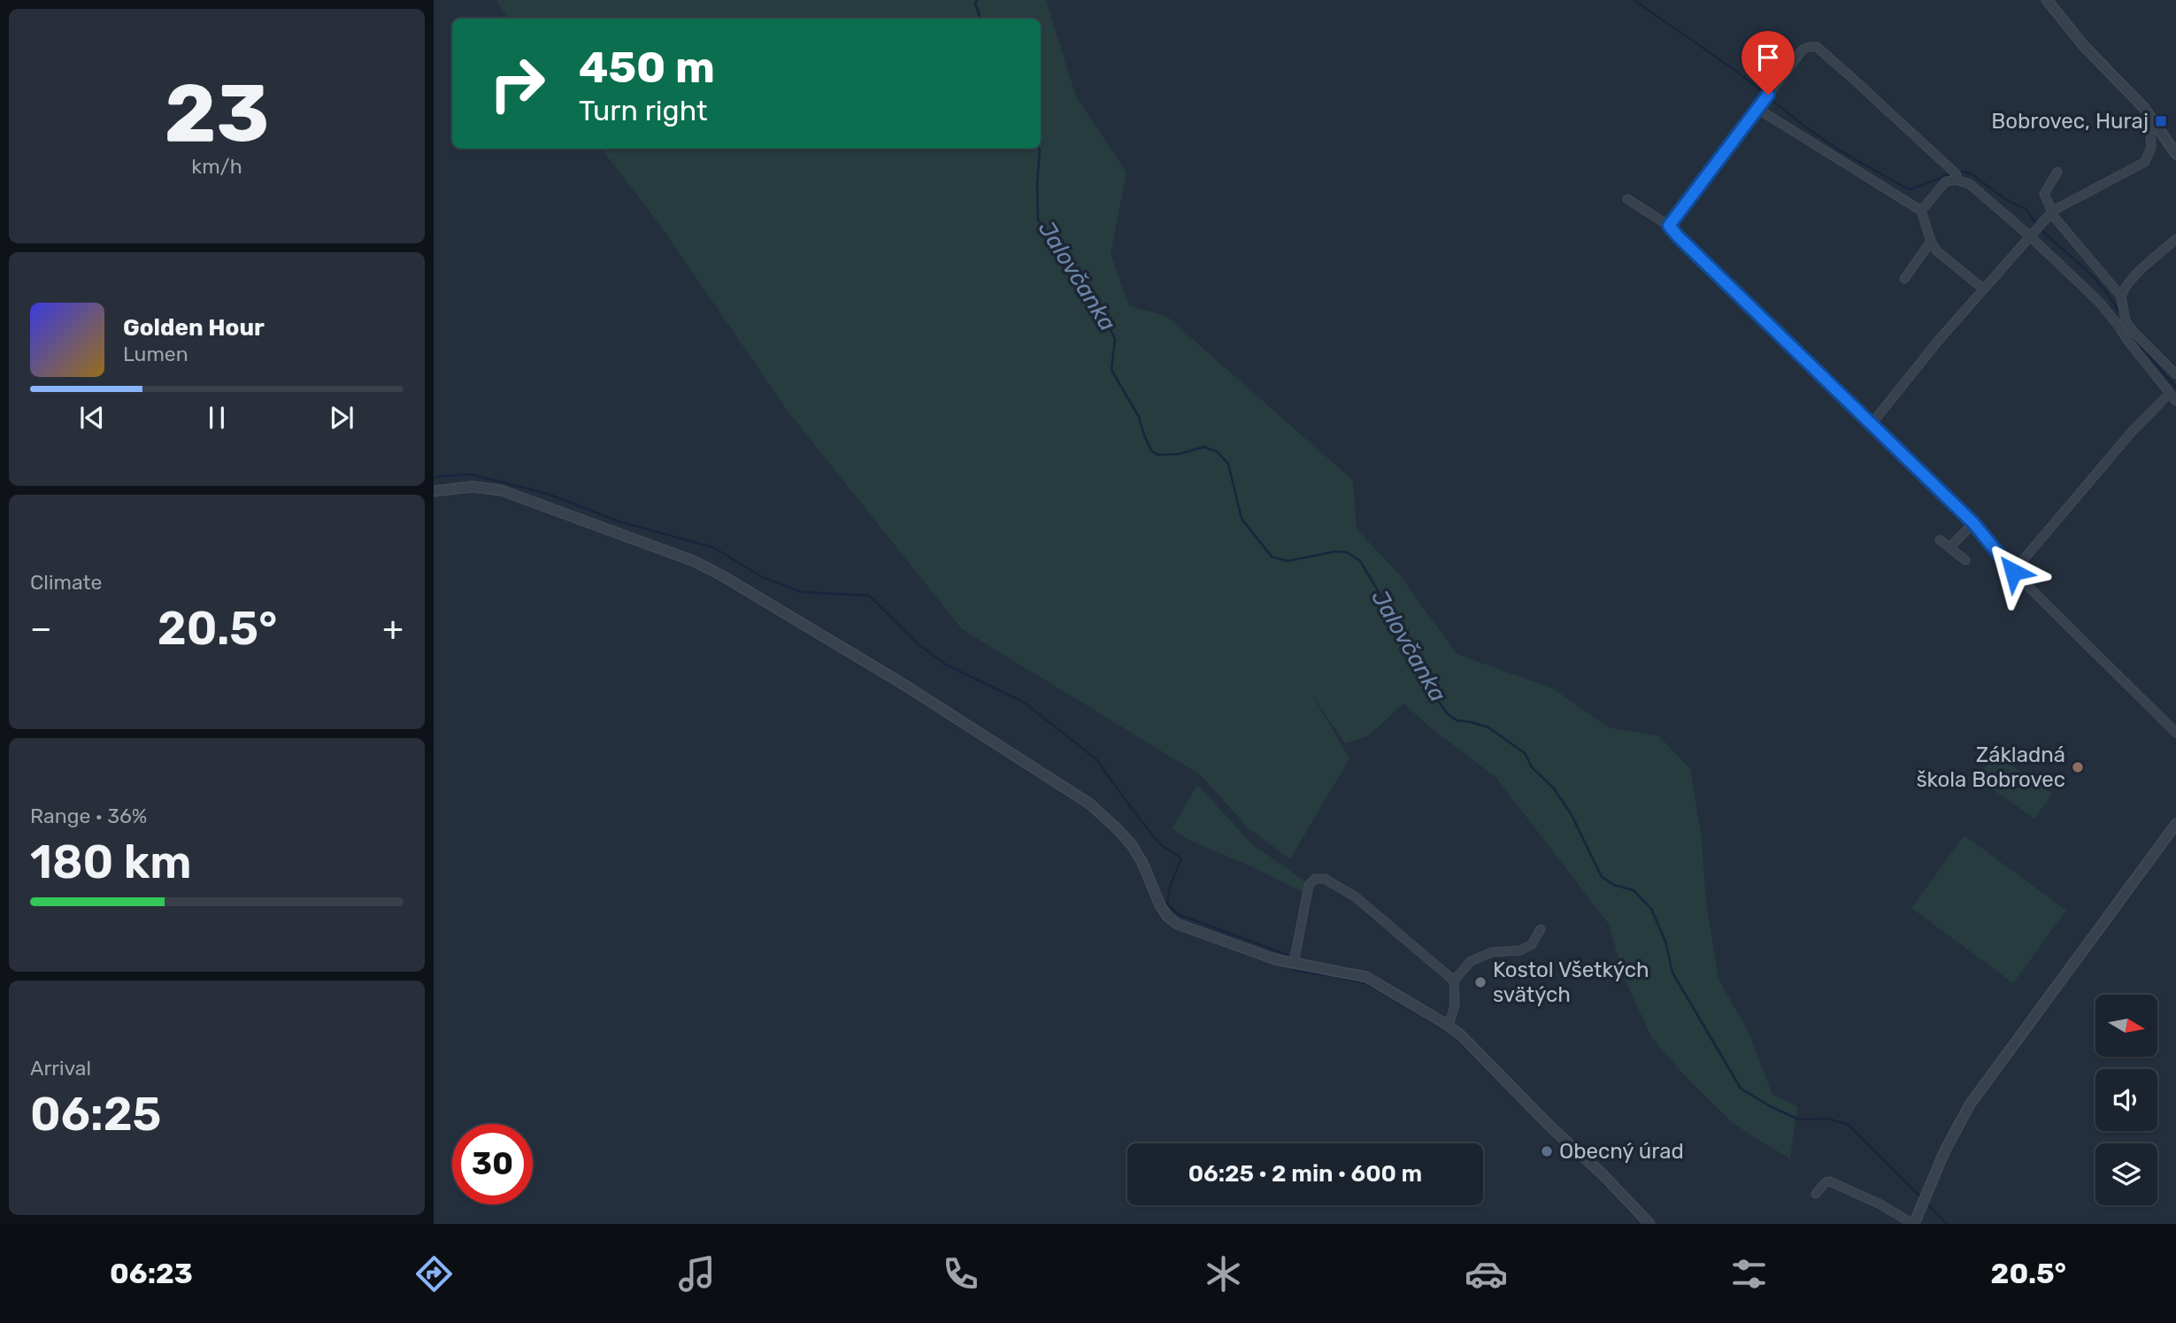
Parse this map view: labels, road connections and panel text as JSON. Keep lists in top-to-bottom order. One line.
{"water":["Jalovčanka"],"places":{"transit":["Bobrovec, Huraj"],"other":["Základná škola Bobrovec","Kostol Všetkých svätých","Obecný úrad"]},"north":"right","page":{"tile":[["23","km/h"],"Climate",["Range · 36%","180 km"],["Arrival","06:25"]],"turn":["450 m","Turn right"],"song":["Golden Hour","Lumen"],"heat":["−","20.5°","+"],"limit":"30","trip":"06:25 · 2 min · 600 m","tabs":["06:23","20.5°"]}}
